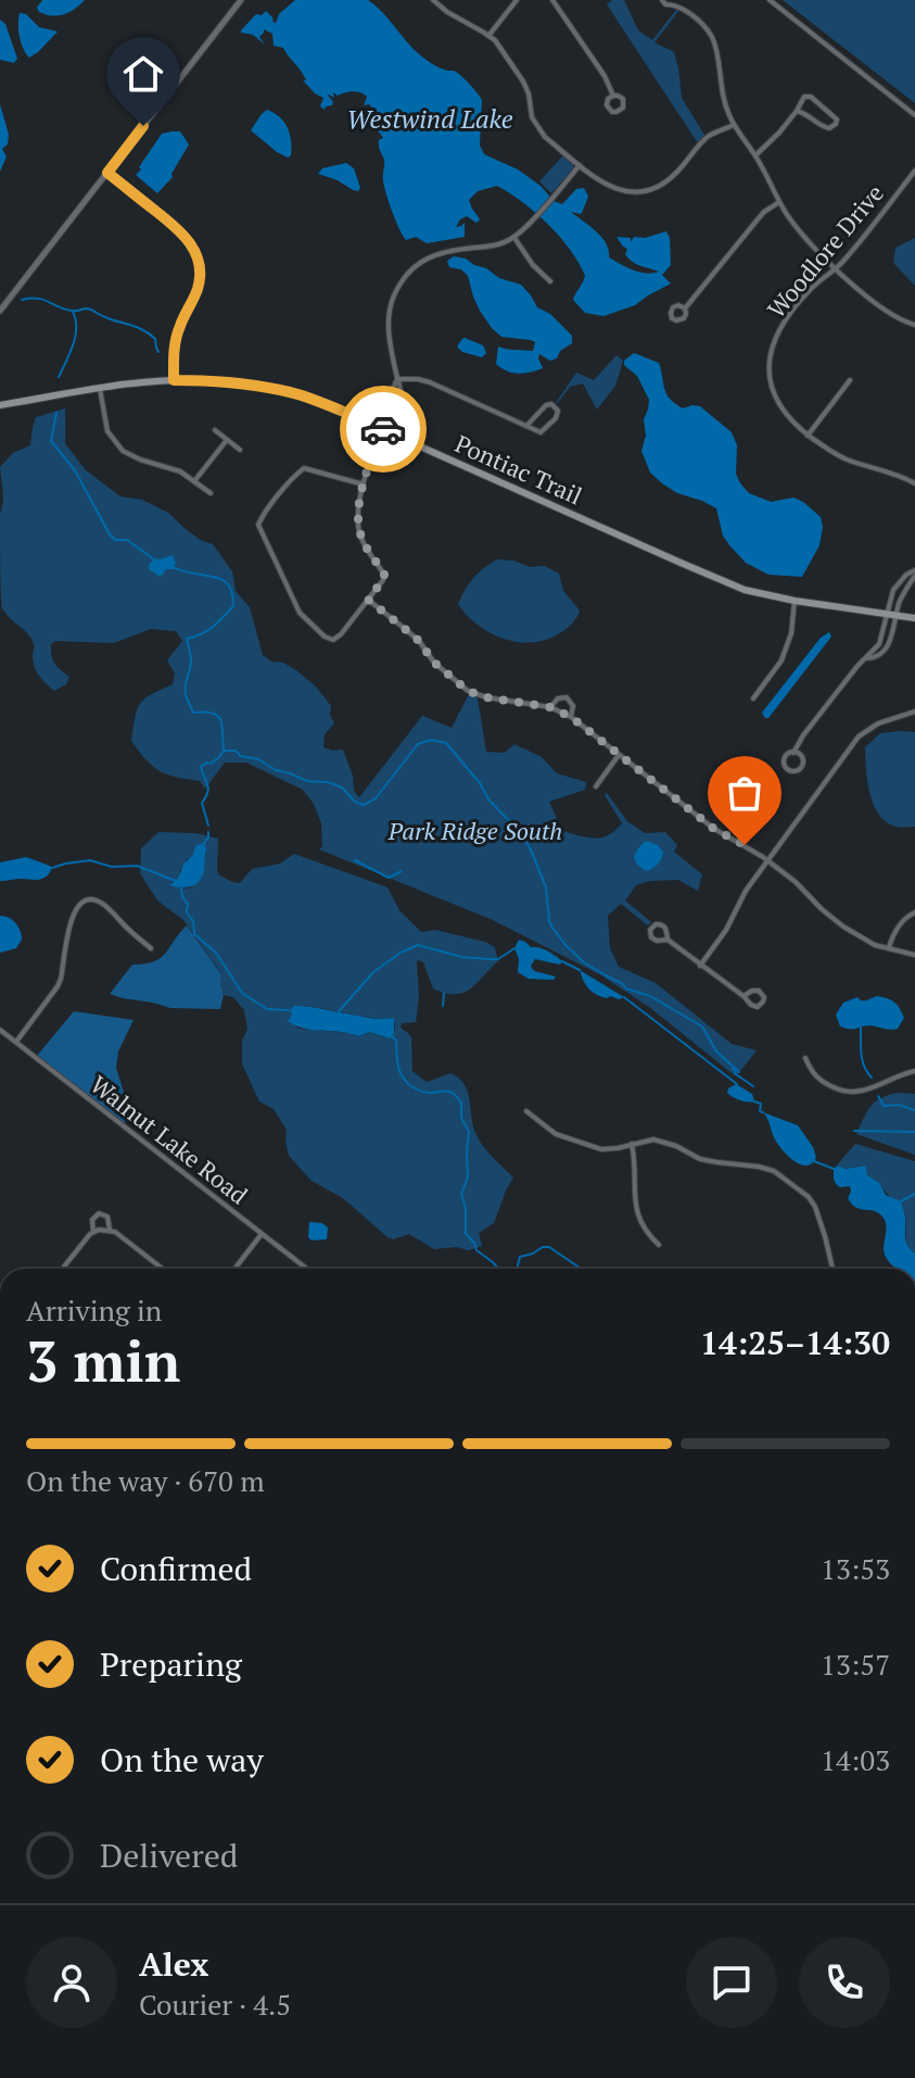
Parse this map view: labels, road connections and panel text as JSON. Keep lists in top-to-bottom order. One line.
{"streets":{"main road":["Pontiac Trail"],"street":["Woodlore Drive","Walnut Lake Road"]},"water":["Westwind Lake"],"parks":["Park Ridge South"],"page":{"heading":["3 min","Arriving in","14:25–14:30"],"panel":["Alex","Courier · 4.5"],"bar":"On the way · 670 m","list":[["Confirmed","13:53"],["Preparing","13:57"],["On the way","14:03"],"Delivered"]}}
